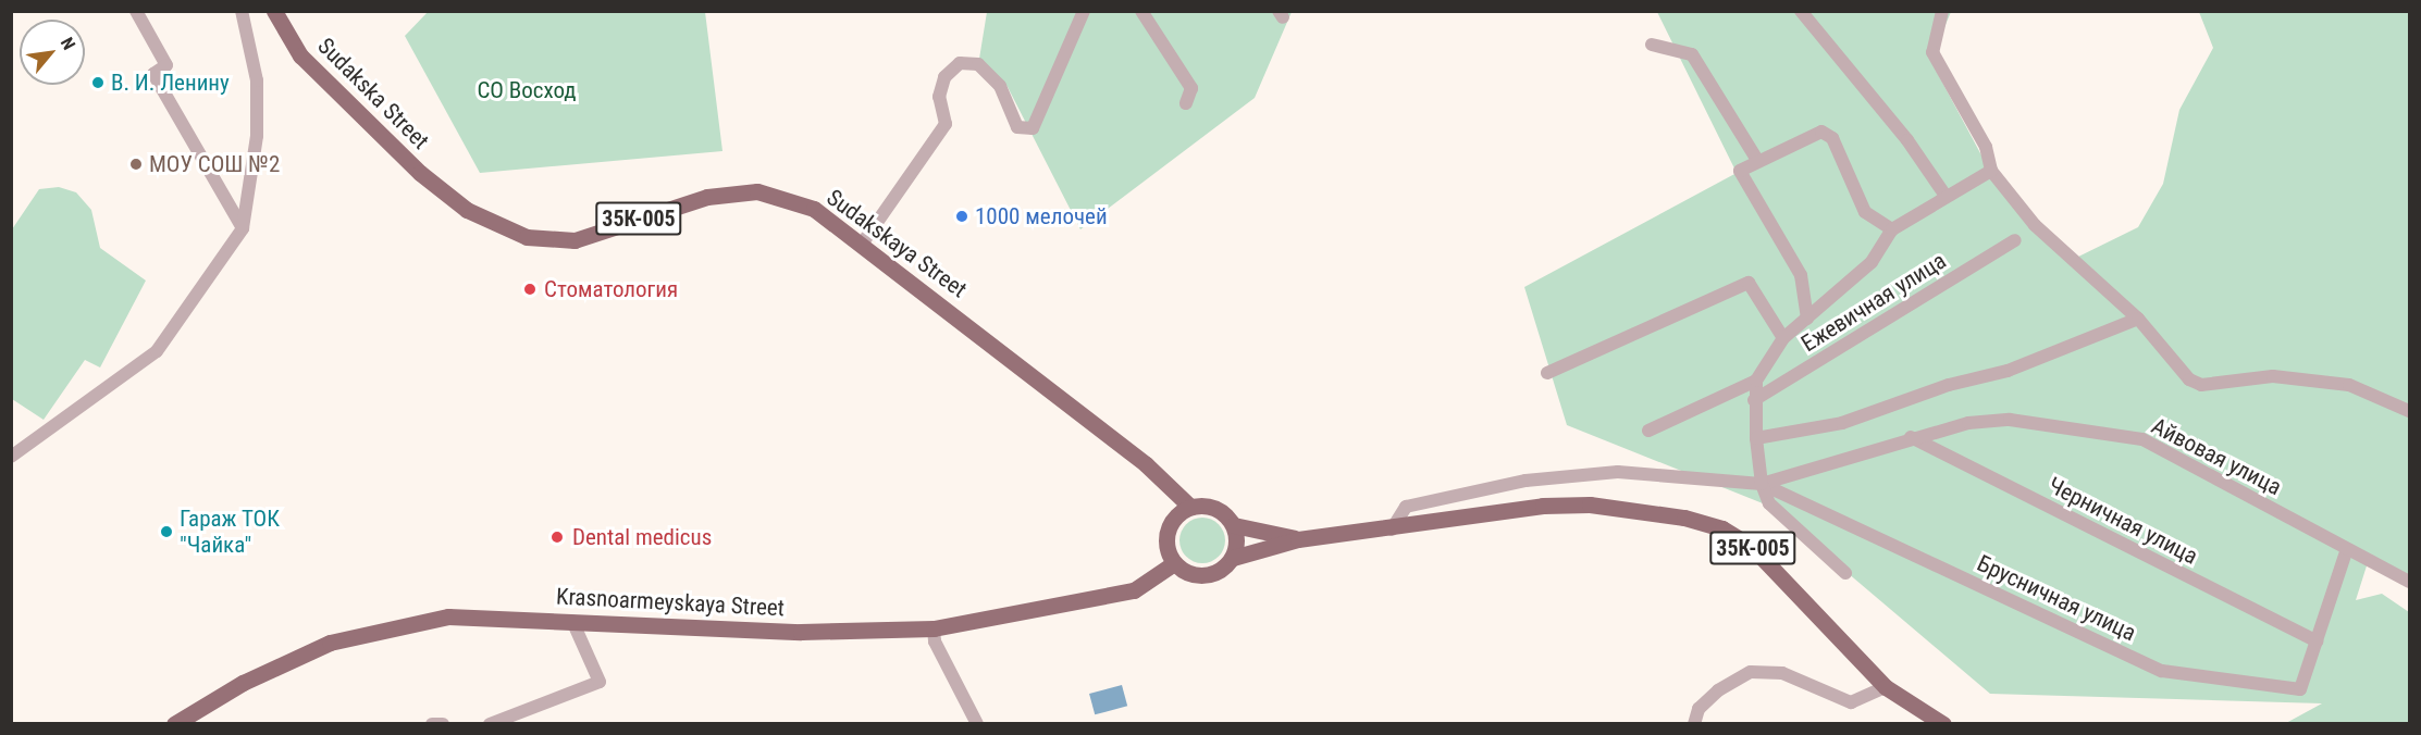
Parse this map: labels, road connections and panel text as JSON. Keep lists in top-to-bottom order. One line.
{"streets":{"main road":["35К-005","Sudakskaya Street","Krasnoarmeyskaya Street"],"street":["Ежевичная улица","Айвовая улица","Черничная улица","Брусничная улица"]},"crossings":[["35К-005","Sudakskaya Street"],["35К-005","Krasnoarmeyskaya Street"],["Sudakskaya Street","Krasnoarmeyskaya Street"],["Айвовая улица","Черничная улица"],["Айвовая улица","Брусничная улица"],["Черничная улица","Брусничная улица"]],"parks":["СО Восход"],"places":["В. И. Ленину","МОУ СОШ №2","1000 мелочей","Стоматология","Гараж ТОК \"Чайка\"","Dental medicus"],"north":"top right"}
